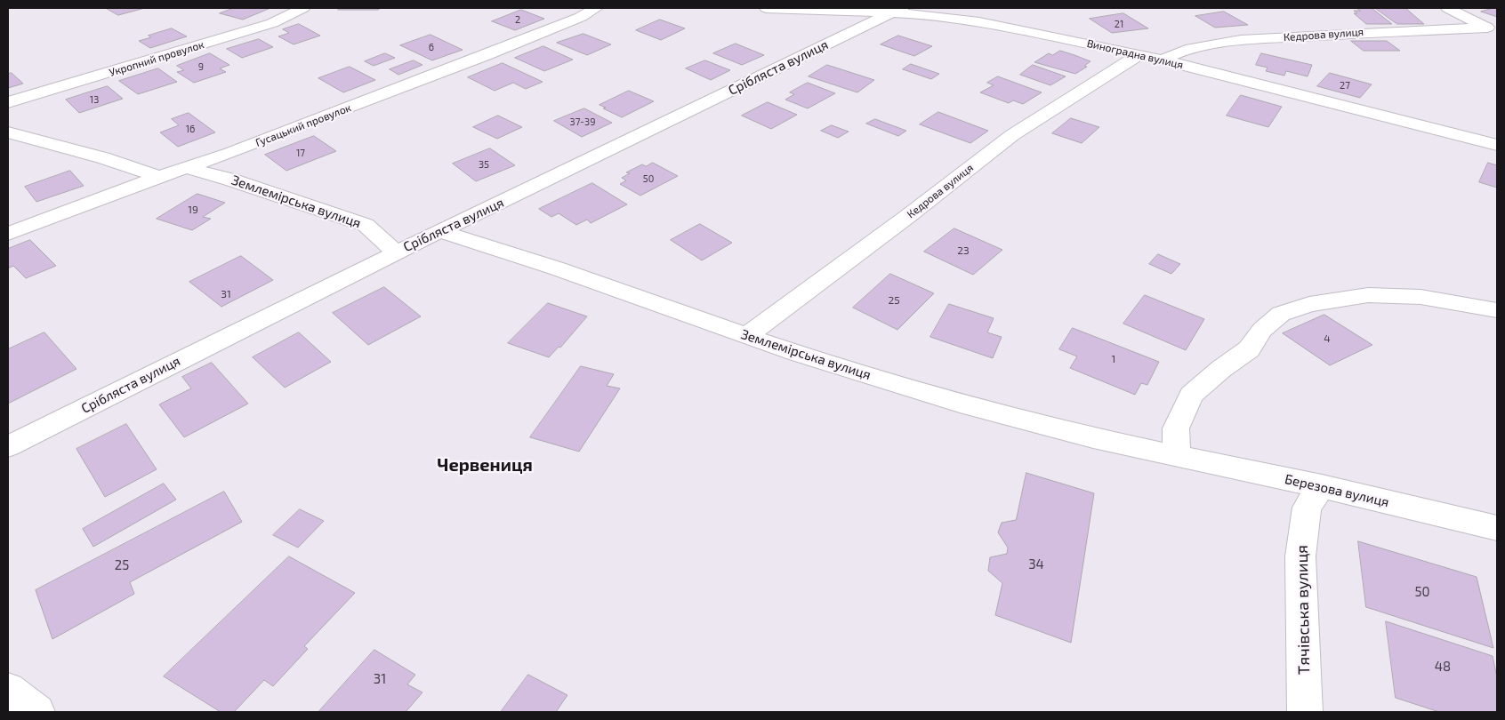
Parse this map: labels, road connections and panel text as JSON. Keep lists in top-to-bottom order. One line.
{"streets":{"street":["Кедрова вулиця","Виноградна вулиця","Укропний провулок","Срібляста вулиця","Гусацький провулок","Землемірська вулиця","Березова вулиця","Тячівська вулиця"]},"crossings":[["Кедрова вулиця","Виноградна вулиця"],["Кедрова вулиця","Землемірська вулиця"],["Виноградна вулиця","Срібляста вулиця"],["Срібляста вулиця","Землемірська вулиця"],["Гусацький провулок","Землемірська вулиця"],["Землемірська вулиця","Березова вулиця"],["Березова вулиця","Тячівська вулиця"]],"districts":["Червениця"],"house_numbers":["2","21","6","9","27","13","37-39","16","17","35","50","19","23","31","25","4","1","34","25","50","48","31"]}
